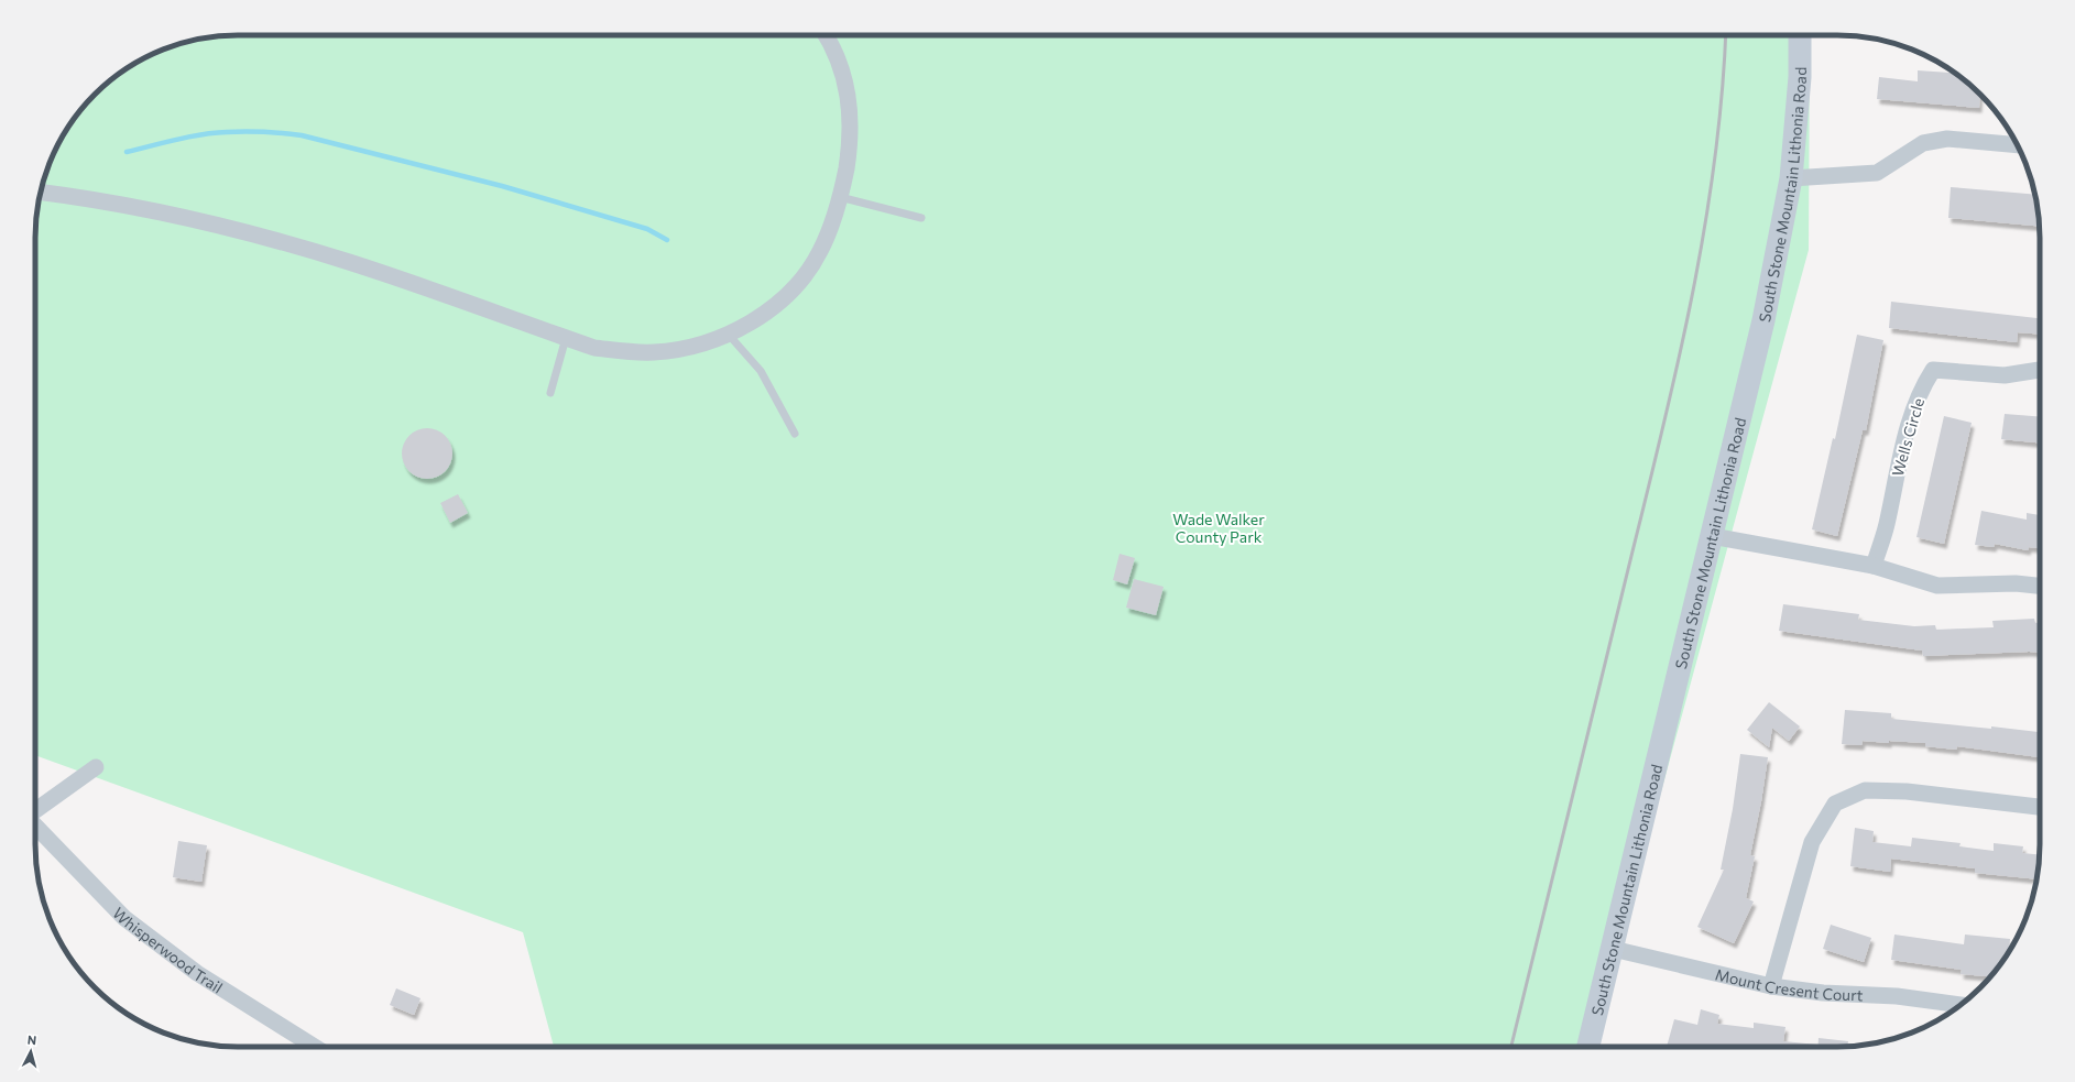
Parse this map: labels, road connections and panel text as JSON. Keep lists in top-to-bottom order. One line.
{"streets":{"main road":["South Stone Mountain Lithonia Road"],"street":["Wells Circle","Whisperwood Trail","Mount Cresent Court"]},"crossings":[["South Stone Mountain Lithonia Road","Mount Cresent Court"]],"parks":["Wade Walker County Park"],"north":"top"}
